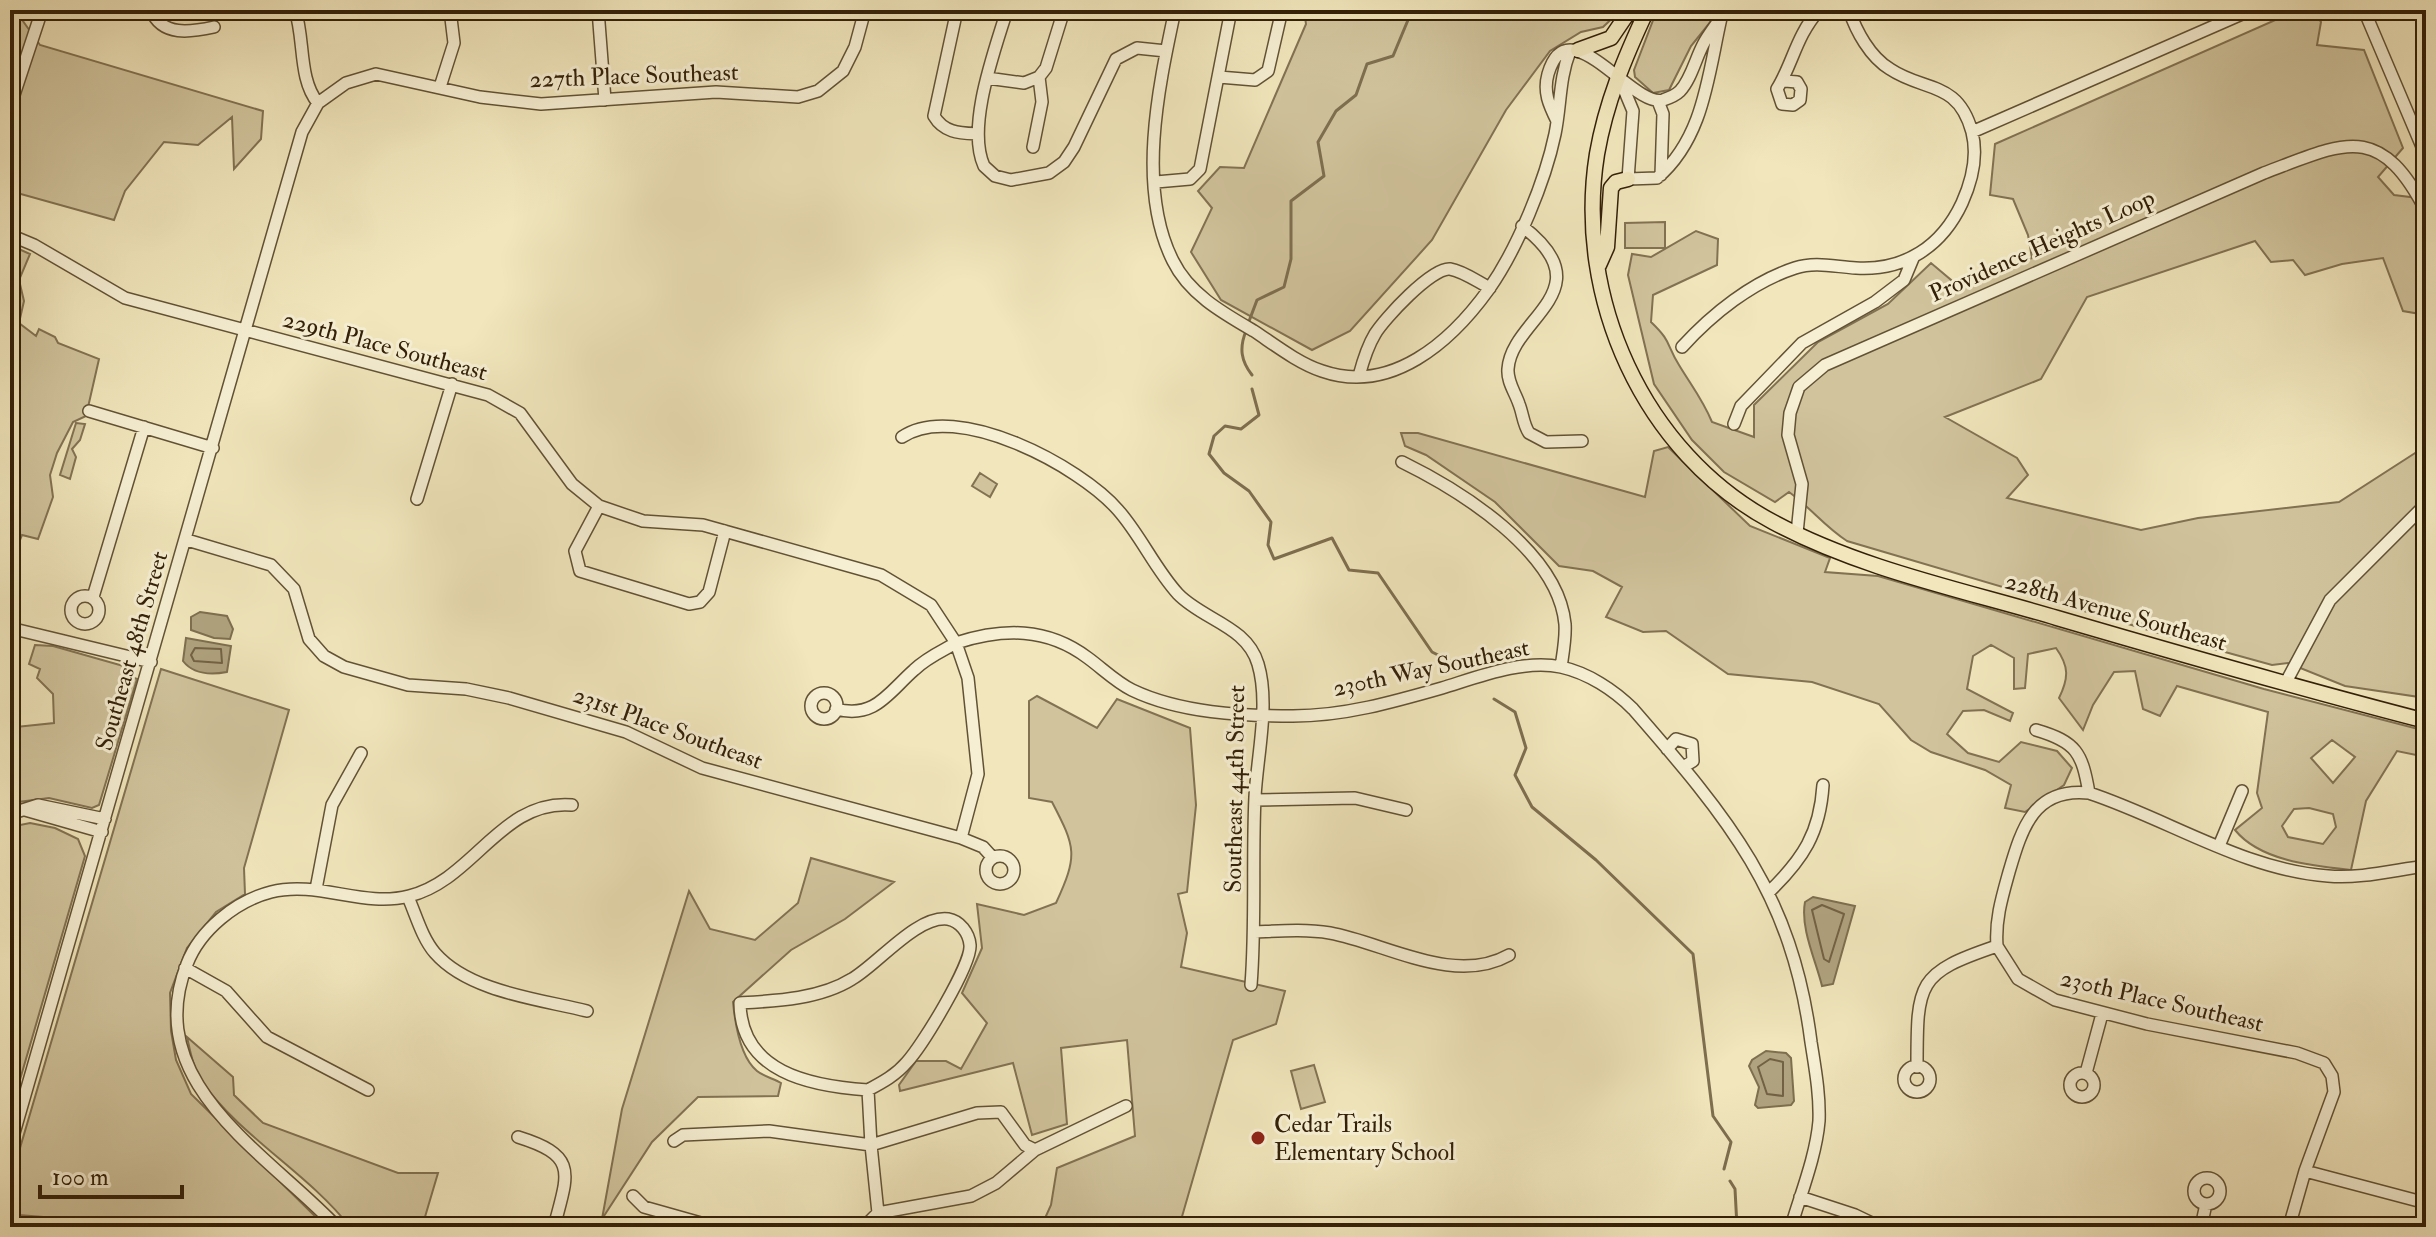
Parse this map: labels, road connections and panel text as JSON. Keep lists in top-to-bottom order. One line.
{"streets":{"main road":["228th Avenue Southeast"],"street":["227th Place Southeast","Providence Heights Loop","229th Place Southeast","Southeast 48th Street","230th Way Southeast","231st Place Southeast","Southeast 44th Street","230th Place Southeast"]},"crossings":[["227th Place Southeast","Southeast 48th Street"],["Providence Heights Loop","228th Avenue Southeast"],["229th Place Southeast","Southeast 48th Street"],["229th Place Southeast","230th Way Southeast"],["Southeast 48th Street","231st Place Southeast"],["230th Way Southeast","Southeast 44th Street"]],"places":["Cedar Trails Elementary School"],"scale_bar":"100 m"}
